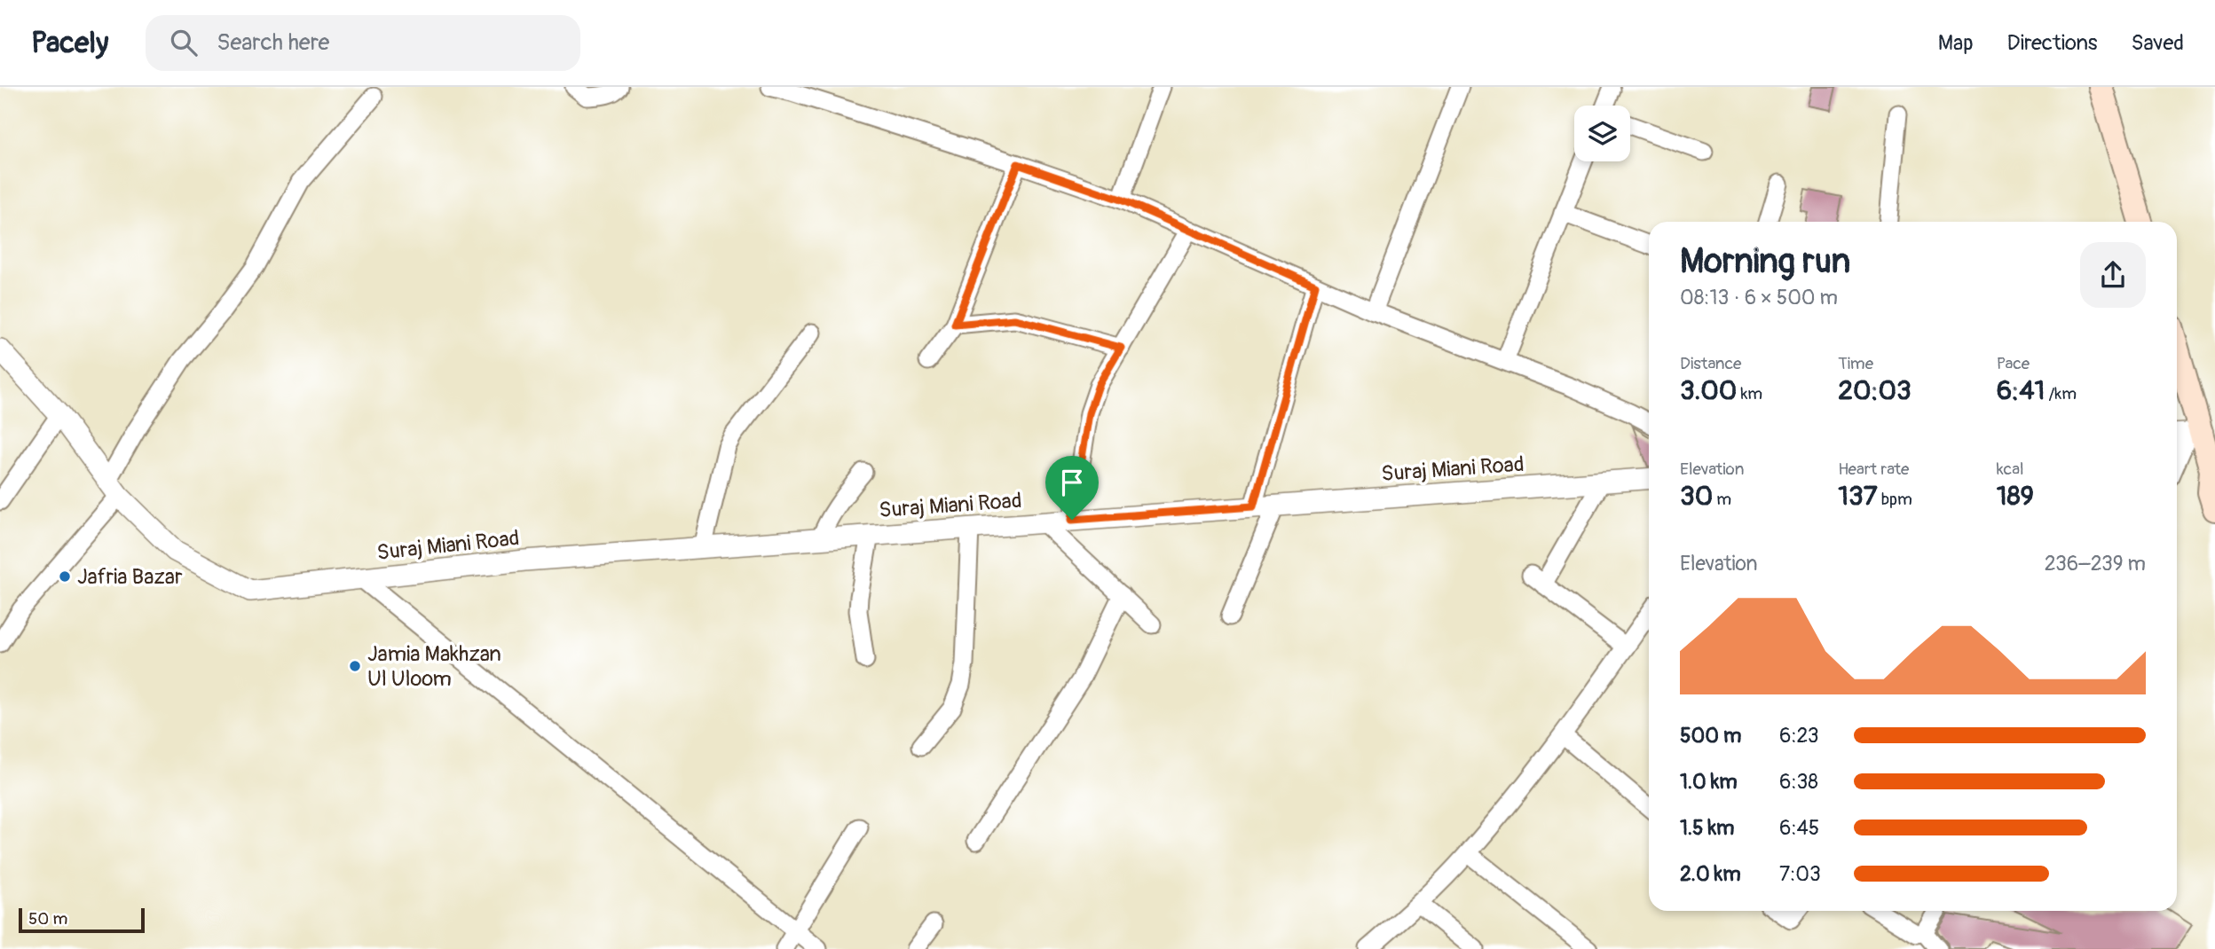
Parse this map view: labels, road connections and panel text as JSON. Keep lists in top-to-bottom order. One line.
{"streets":{"street":["Suraj Miani Road"]},"places":["Jafria Bazar","Jamia Makhzan Ul Uloom"],"scale_bar":"50 m","page":{"header":"Pacely","search":"Search here","nav":["Map","Directions","Saved"],"heading":["Morning run","08:13 · 6 × 500 m"],"stats":[["Distance","3.00 km"],["Time","20:03"],["Pace","6:41 /km"],["Elevation","30 m"],["Heart rate","137 bpm"],["kcal","189"]],"chart":["Elevation","236–239 m"],"list":[{"name":"500 m","note":"6:23"},{"name":"1.0 km","note":"6:38"},{"name":"1.5 km","note":"6:45"},{"name":"2.0 km","note":"7:03"}],"scale":"50 m"}}
